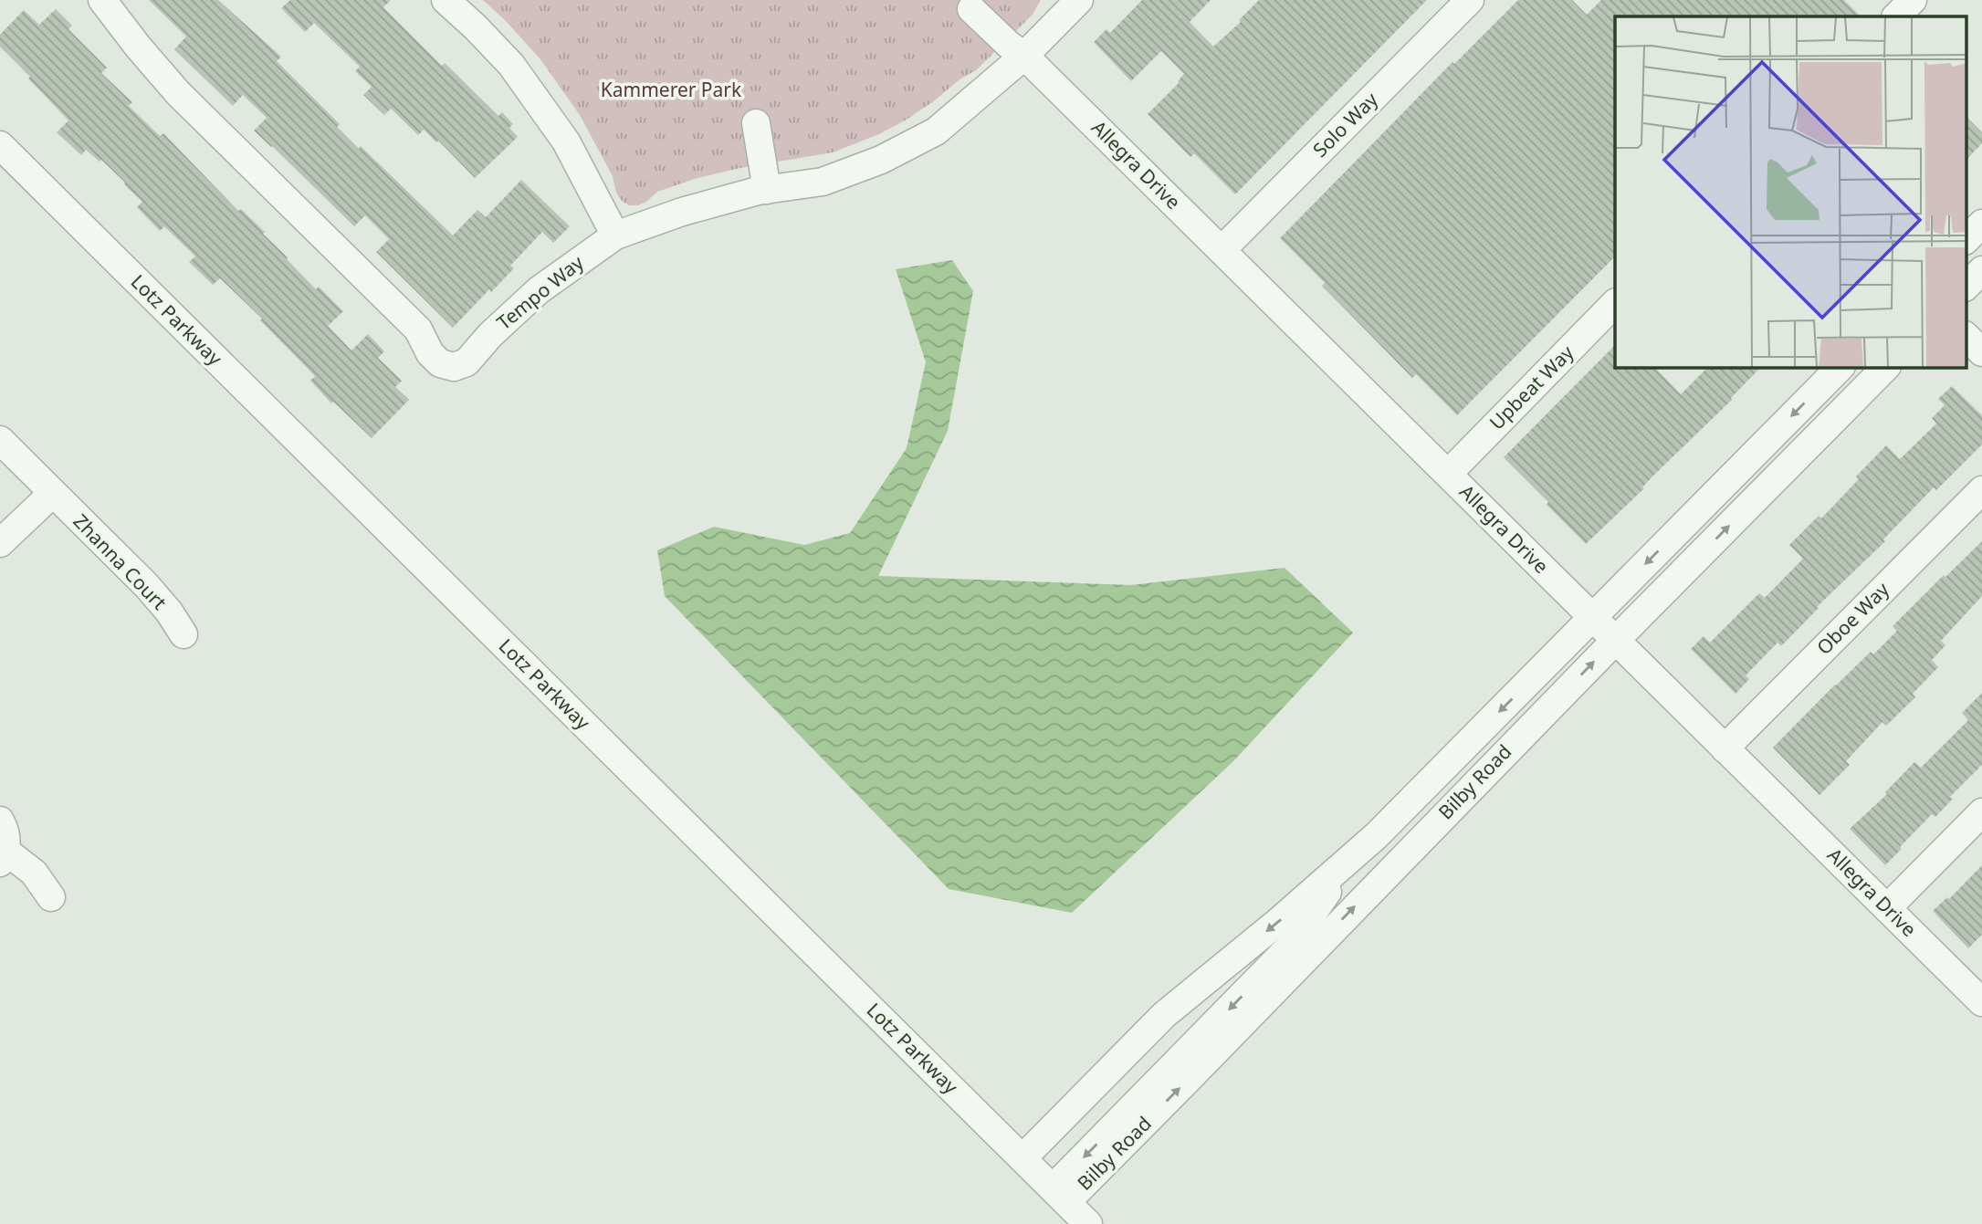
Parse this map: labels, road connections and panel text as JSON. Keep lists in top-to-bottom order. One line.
{"streets":{"street":["Solo Way","Allegra Drive","Tempo Way","Lotz Parkway","Upbeat Way","Zhanna Court","Oboe Way","Bilby Road"]},"crossings":[["Solo Way","Allegra Drive"],["Allegra Drive","Tempo Way"],["Allegra Drive","Upbeat Way"],["Allegra Drive","Oboe Way"],["Allegra Drive","Bilby Road"],["Lotz Parkway","Bilby Road"]],"parks":["Kammerer Park"]}
